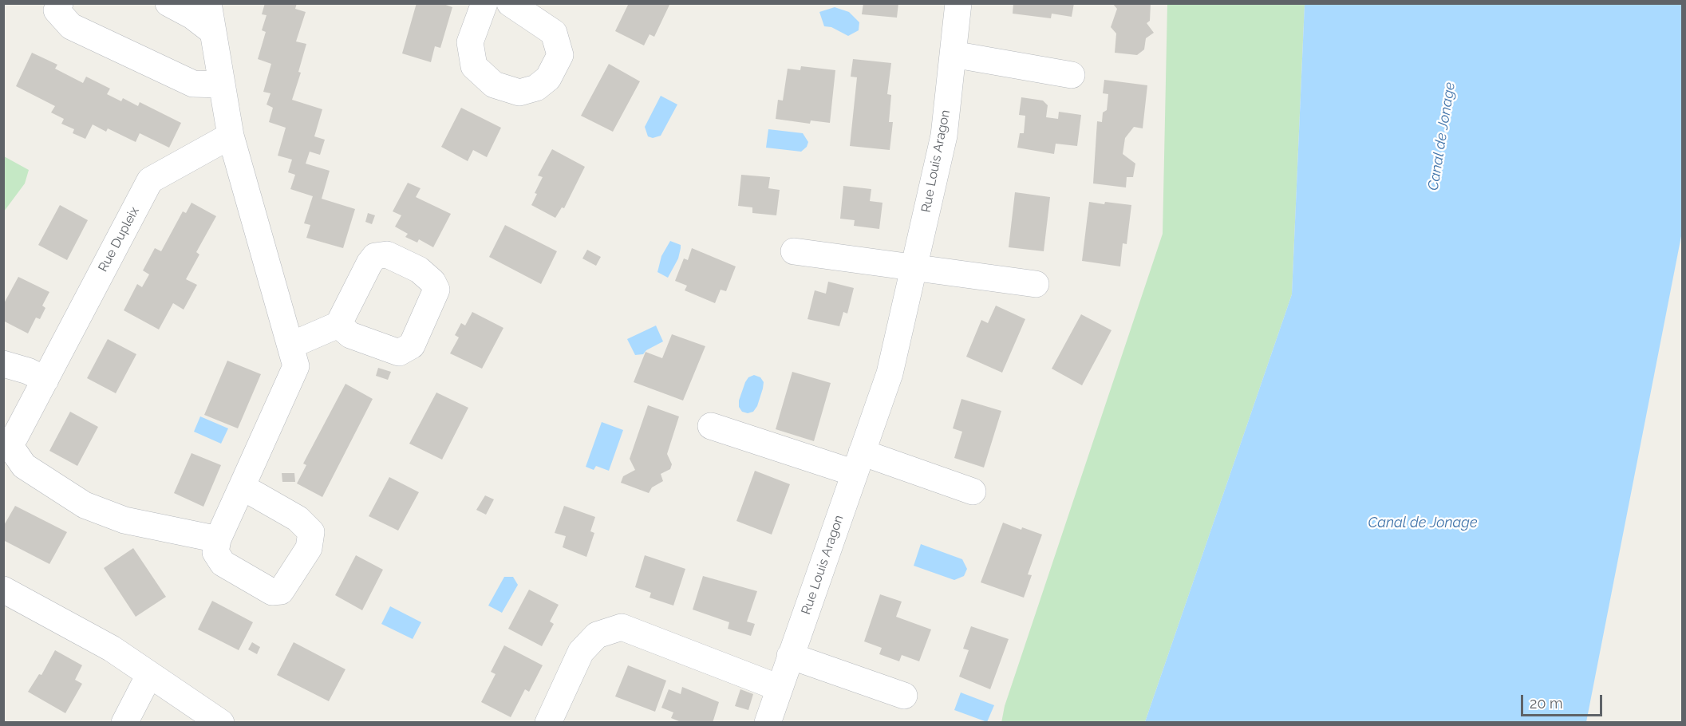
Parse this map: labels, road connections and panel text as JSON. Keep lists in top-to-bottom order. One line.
{"streets":{"street":["Rue Louis Aragon","Rue Dupleix"]},"water":["Canal de Jonage"],"scale_bar":"20 m"}
